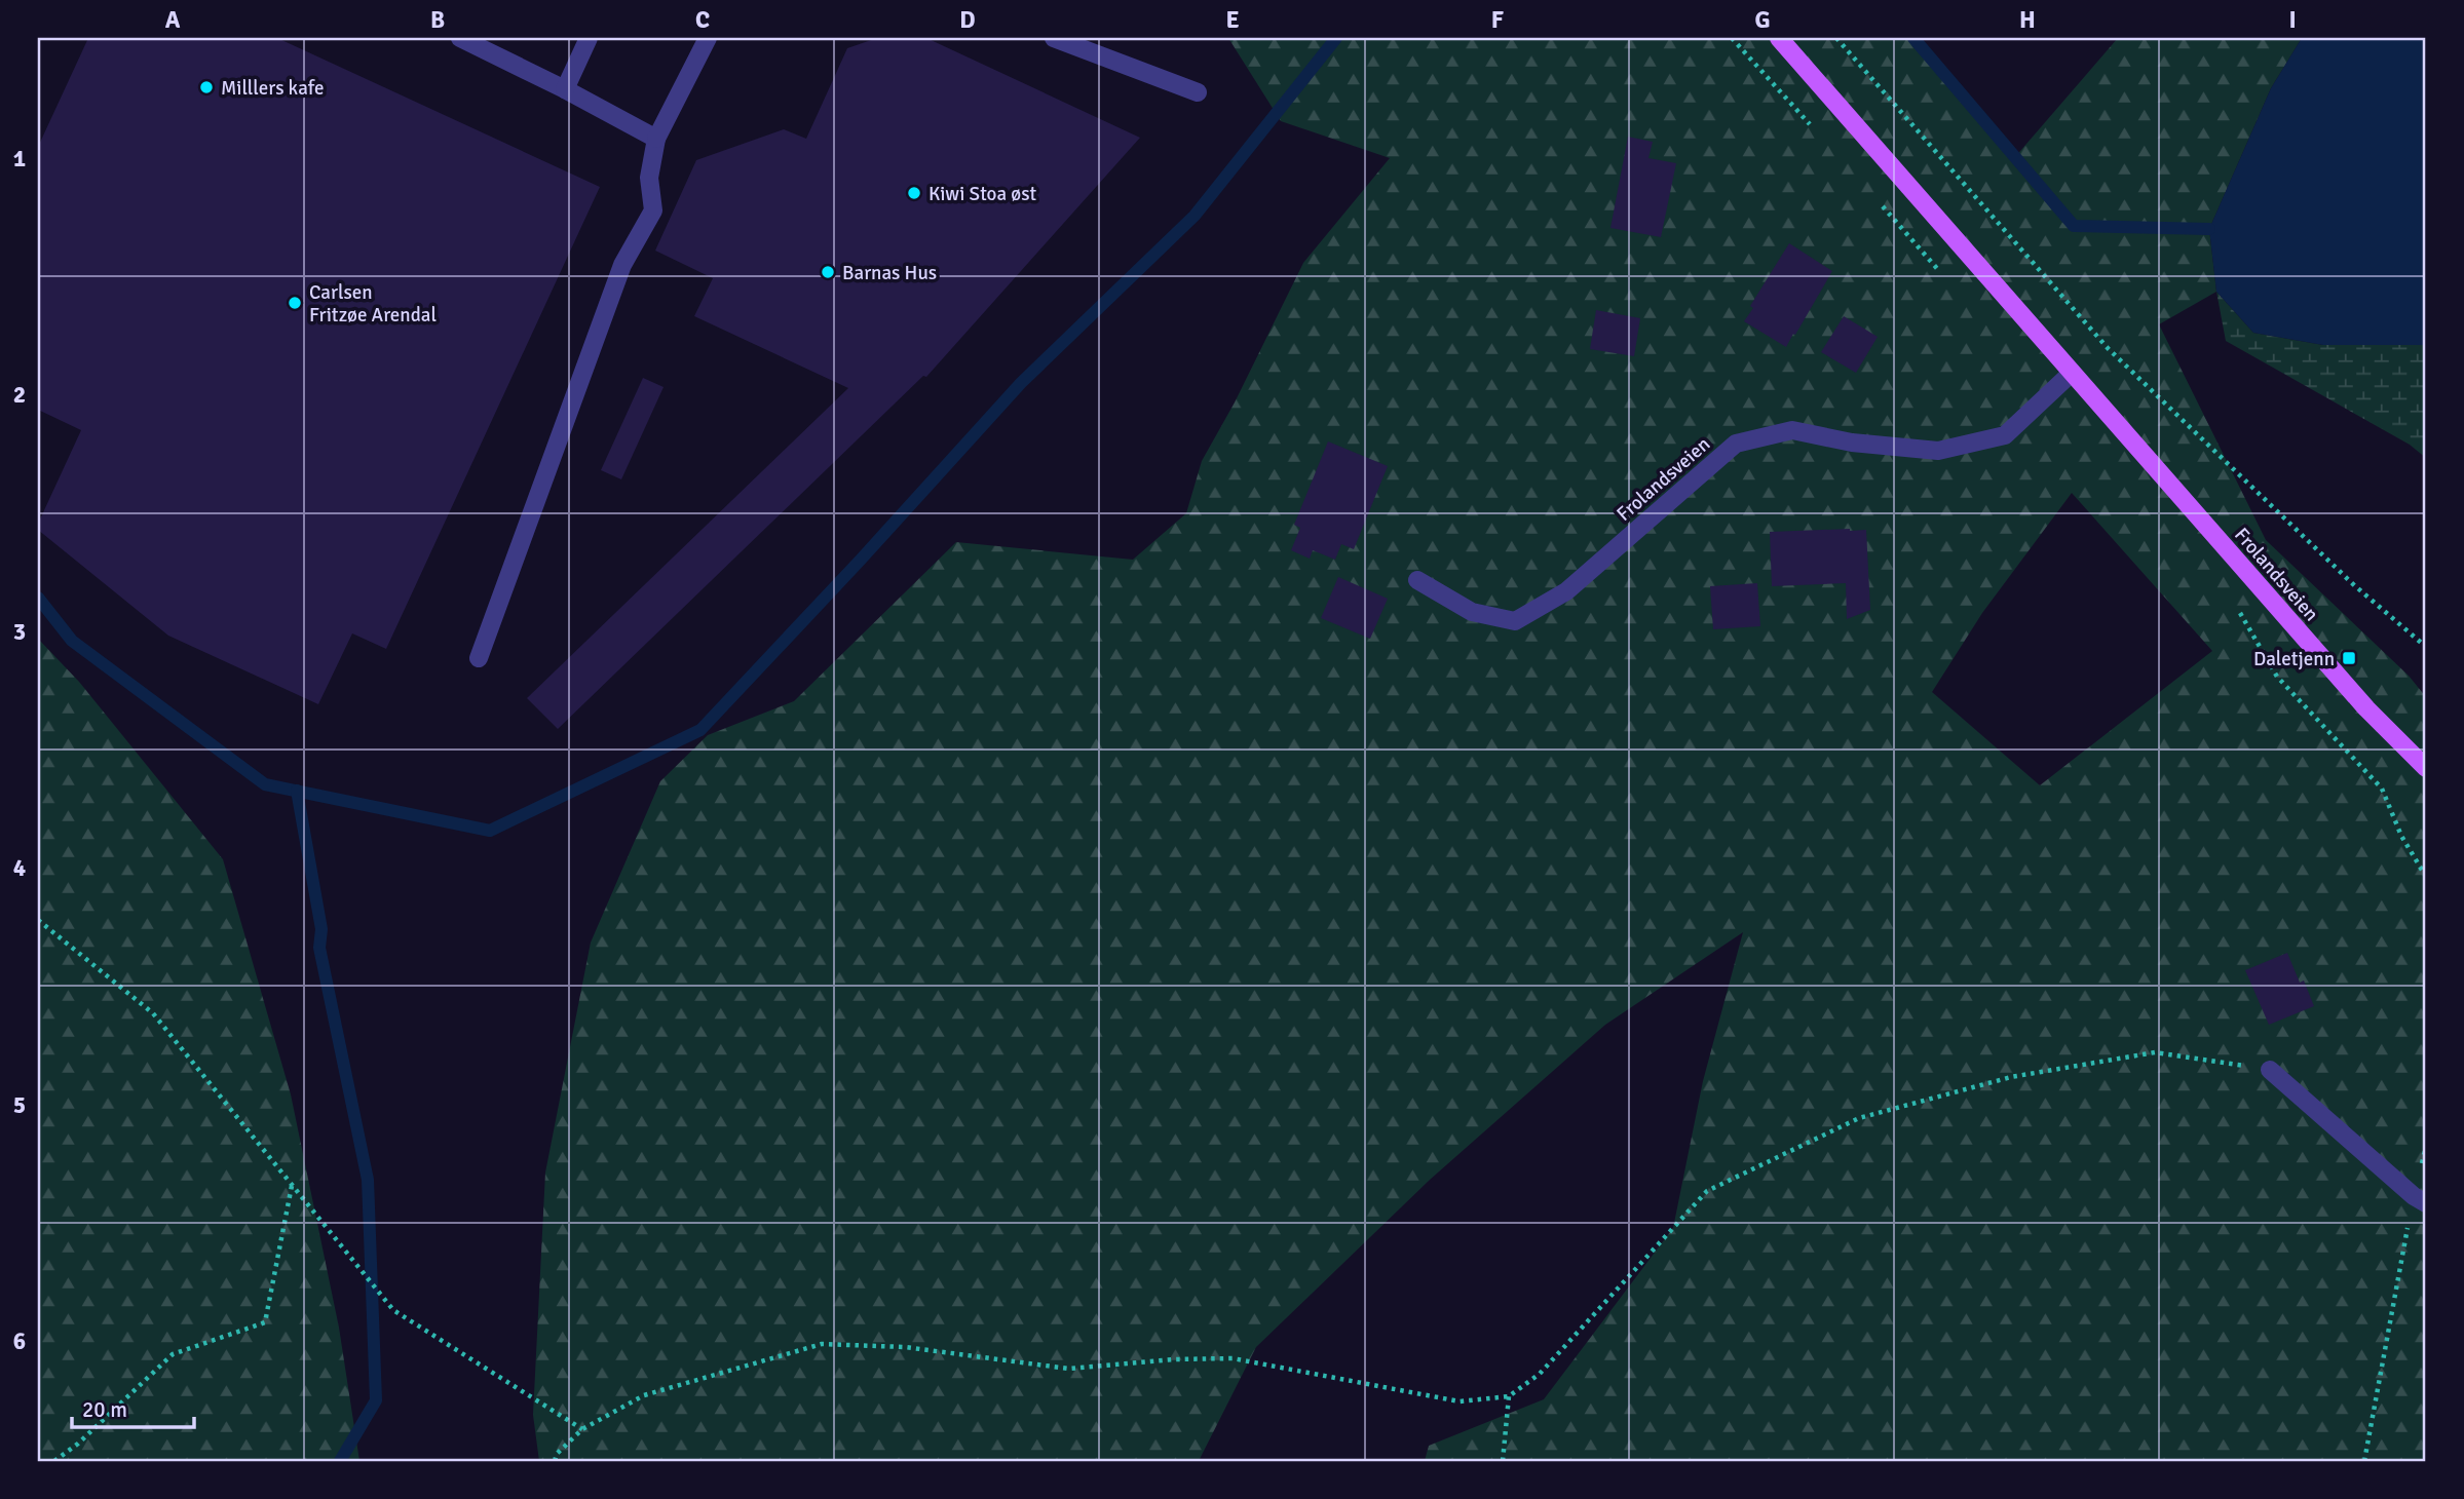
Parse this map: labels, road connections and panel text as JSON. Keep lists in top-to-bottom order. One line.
{"streets":{"main road":["Frolandsveien"]},"places":{"other":["Milllers kafe","Kiwi Stoa øst","Barnas Hus","Carlsen Fritzøe Arendal"],"transit":["Daletjenn"]},"scale_bar":"20 m","grid":{"columns":["A","B","C","D","E","F","G","H","I"],"rows":["1","2","3","4","5","6"]}}
